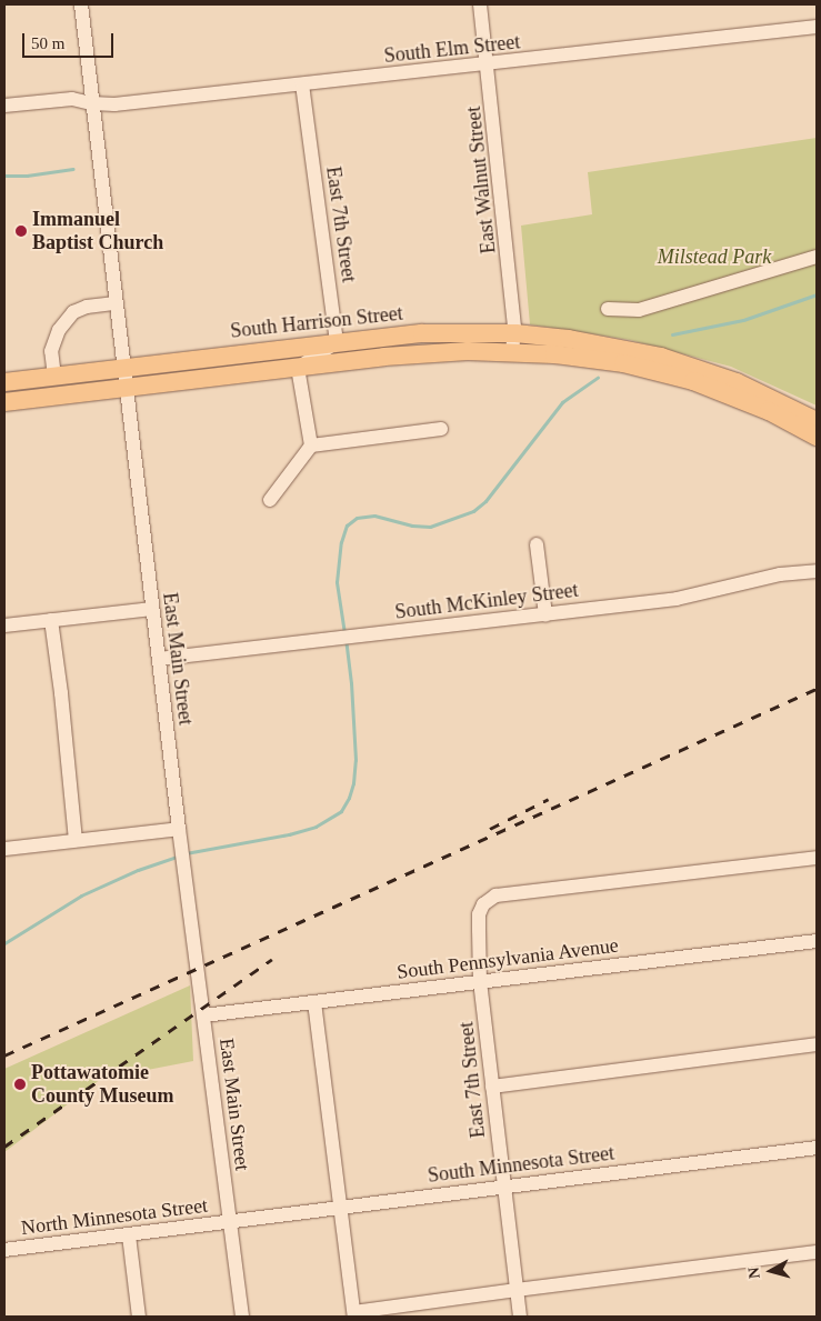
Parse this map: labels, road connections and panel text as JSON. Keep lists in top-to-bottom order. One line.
{"streets":{"main road":["South Harrison Street"],"street":["South Elm Street","East Walnut Street","East 7th Street","South McKinley Street","East Main Street","South Pennsylvania Avenue","South Minnesota Street","North Minnesota Street"]},"crossings":[["South Elm Street","East Walnut Street"],["South Elm Street","East 7th Street"],["South Elm Street","East Main Street"],["East Walnut Street","South Harrison Street"],["East 7th Street","South Harrison Street"],["East 7th Street","South Pennsylvania Avenue"],["East 7th Street","South Minnesota Street"],["South Harrison Street","East Main Street"],["South McKinley Street","East Main Street"],["East Main Street","South Pennsylvania Avenue"],["East Main Street","South Minnesota Street"],["East Main Street","North Minnesota Street"],["South Minnesota Street","North Minnesota Street"]],"parks":["Milstead Park"],"places":["Immanuel Baptist Church","Pottawatomie County Museum"],"scale_bar":"50 m","north":"left"}
